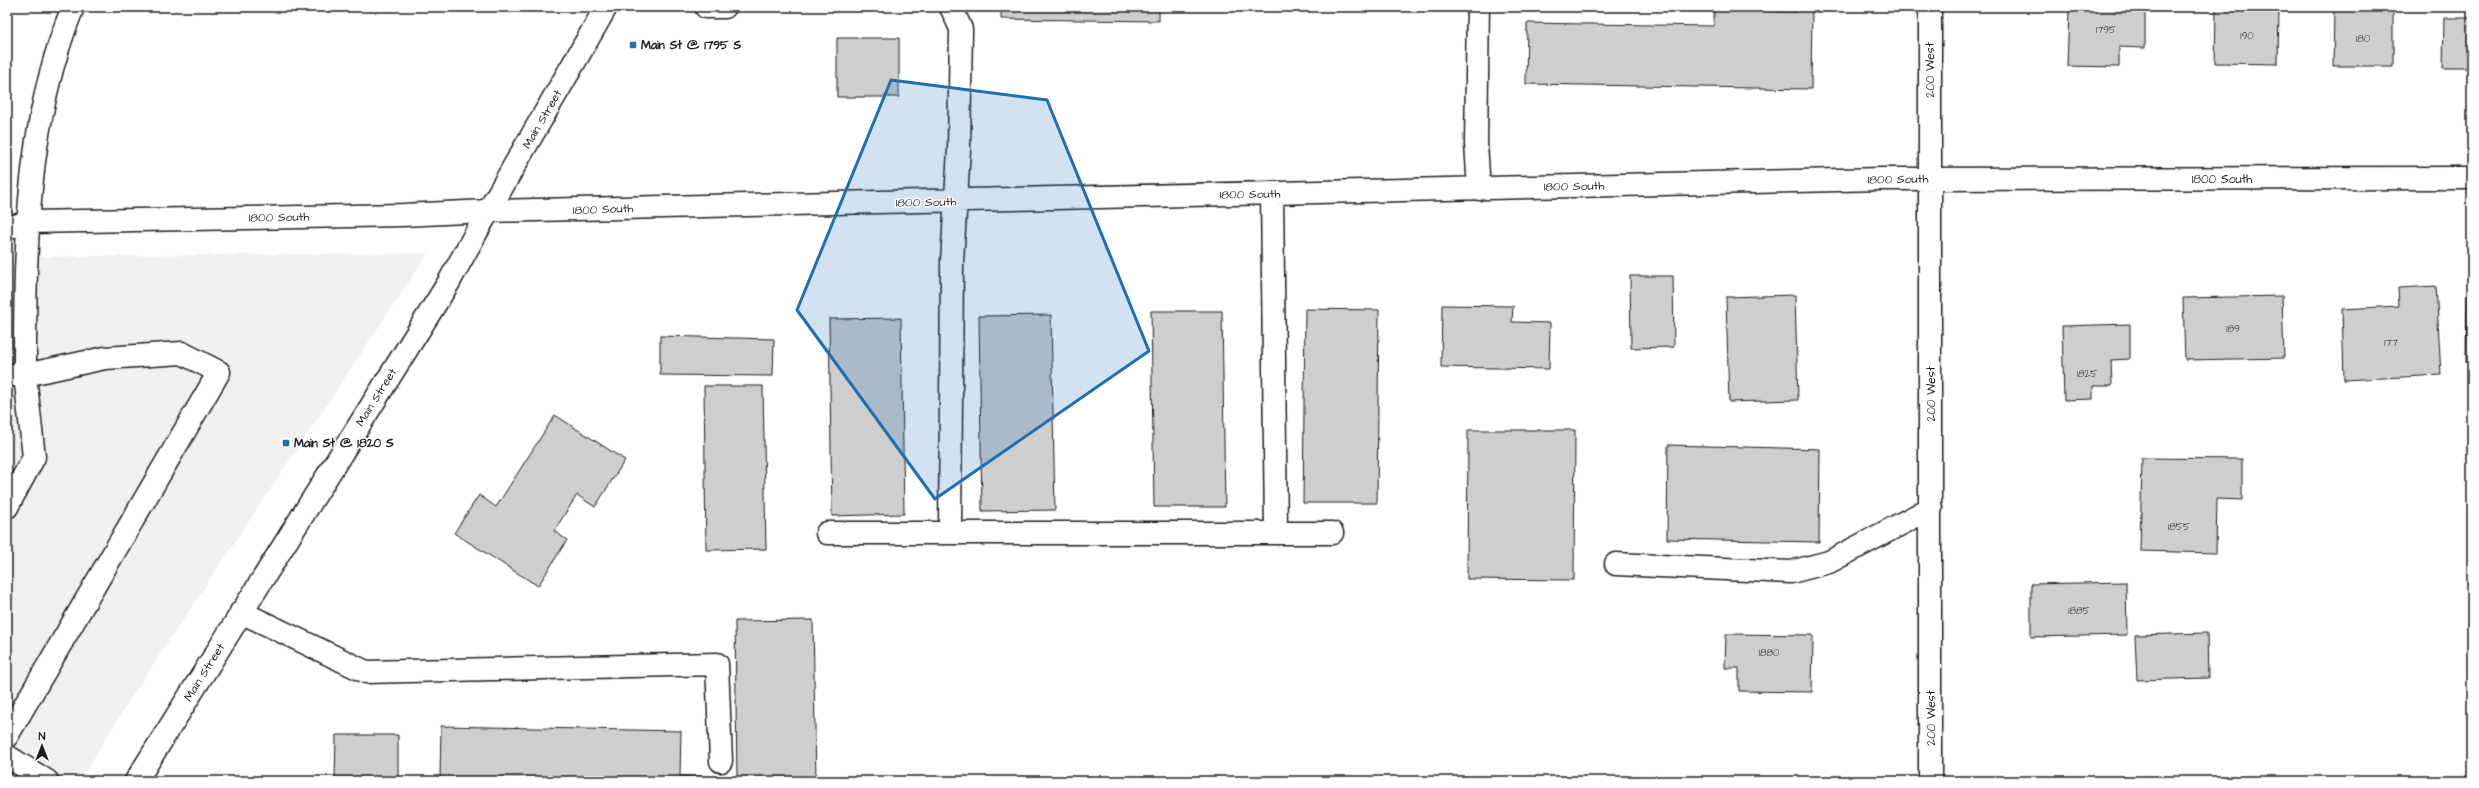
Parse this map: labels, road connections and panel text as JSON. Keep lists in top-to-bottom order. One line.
{"streets":{"street":["200 West","Main Street","1800 South"]},"crossings":[["200 West","1800 South"],["Main Street","1800 South"]],"places":{"transit":["Main St @ 1795 S","Main St @ 1820 S"]},"house_numbers":["1795","190","180","189","177","1825","1855","1885","1880"],"north":"top"}
